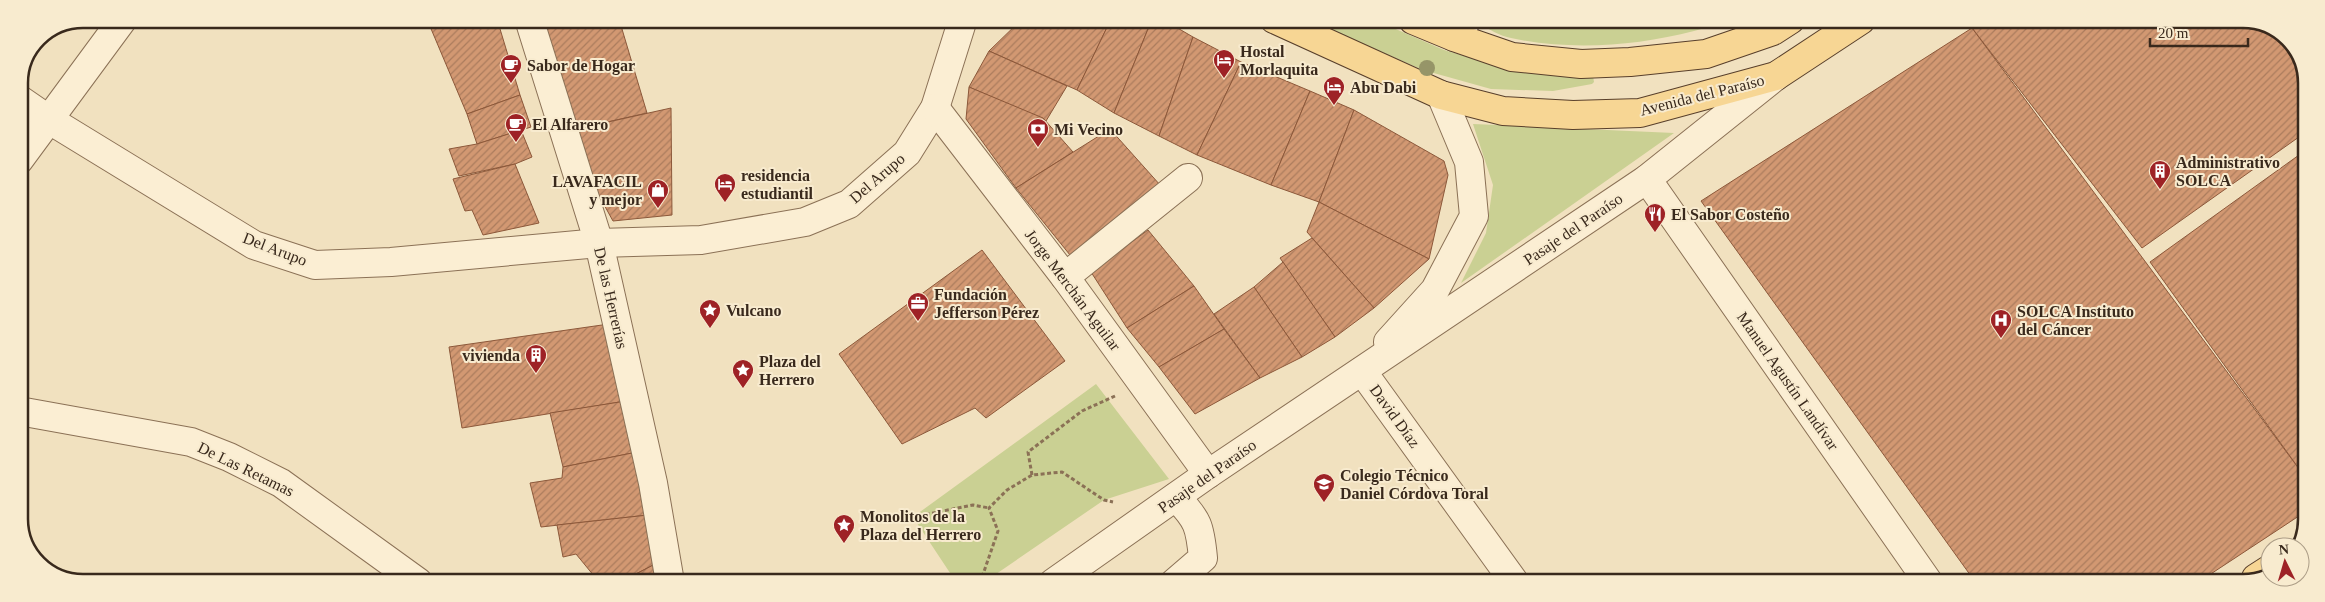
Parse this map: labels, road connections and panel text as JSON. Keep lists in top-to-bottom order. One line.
{"streets":{"main road":["Avenida del Paraíso"],"street":["Del Arupo","Pasaje del Paraíso","Jorge Merchán Aguilar","De las Herrerías","Manuel Agustín Landívar","David Díaz","De Las Retamas"]},"crossings":[["Avenida del Paraíso","Pasaje del Paraíso"],["Del Arupo","Jorge Merchán Aguilar"],["Del Arupo","De las Herrerías"],["Pasaje del Paraíso","Jorge Merchán Aguilar"],["Pasaje del Paraíso","Manuel Agustín Landívar"],["Pasaje del Paraíso","David Díaz"]],"places":{"hotel":["Hostal Morlaquita","Abu Dabi","residencia estudiantil"],"cafe":["Sabor de Hogar","El Alfarero"],"bank":["Mi Vecino"],"building":["Administrativo SOLCA","vivienda"],"shop":["LAVAFACIL y mejor"],"restaurant":["El Sabor Costeño"],"office":["Fundación Jefferson Pérez"],"place":["Vulcano","Plaza del Herrero","Monolitos de la Plaza del Herrero"],"hospital":["SOLCA Instituto del Cáncer"],"school or university":["Colegio Técnico Daniel Córdova Toral"]},"scale_bar":"20 m","north":"top"}
